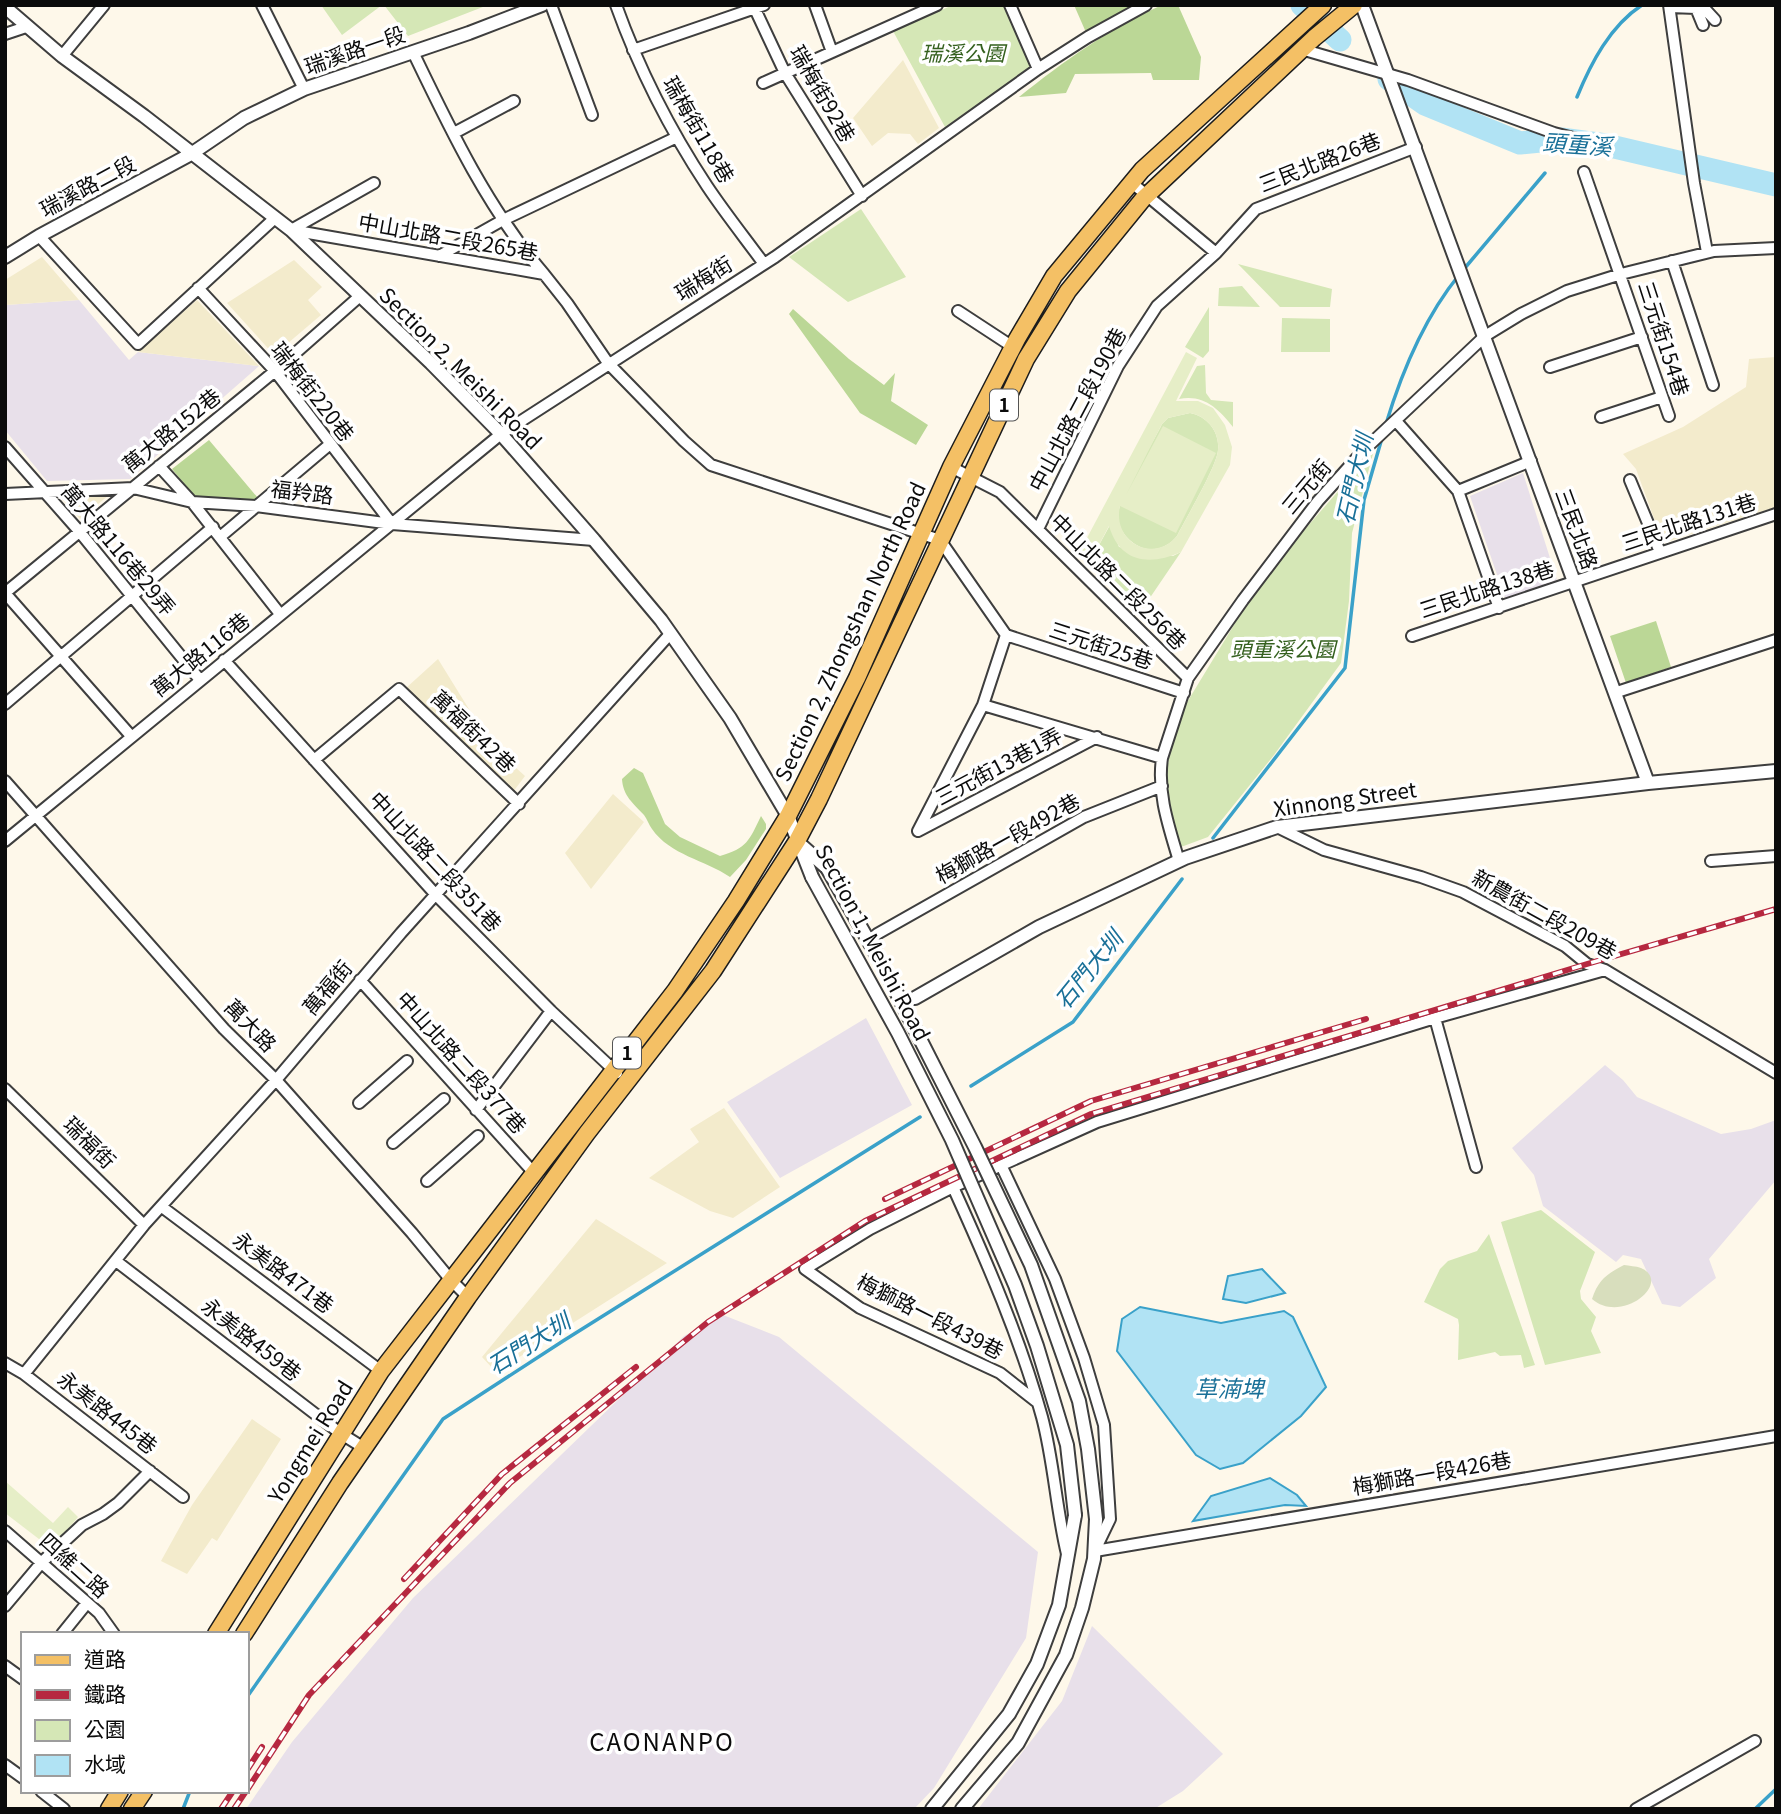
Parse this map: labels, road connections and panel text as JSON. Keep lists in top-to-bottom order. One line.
{"streets":{"main road":["1","Section 2, Zhongshan North Road","Yongmei Road"],"street":["瑞溪路一段","瑞梅街92巷","瑞梅街118巷","三民北路26巷","瑞溪路二段","中山北路二段265巷","瑞梅街","三元街154巷","Section 2, Meishi Road","瑞梅街220巷","中山北路二段190巷","萬大路152巷","三元街","福羚路","三民北路131巷","三民北路","萬大路116巷29弄","中山北路二段256巷","三民北路138巷","三元街25巷","萬大路116巷","萬福街42巷","三元街13巷1弄","Xinnong Street","梅獅路一段492巷","中山北路二段351巷","新農街二段209巷","Section 1, Meishi Road","萬福街","萬大路","中山北路二段377巷","瑞福街","永美路471巷","梅獅路一段439巷","永美路459巷","永美路445巷","梅獅路一段426巷","四維二路"]},"crossings":[["瑞溪路一段","瑞溪路二段"],["瑞溪路一段","Section 2, Meishi Road"],["瑞梅街92巷","瑞梅街"],["瑞梅街118巷","瑞梅街"],["三民北路26巷","中山北路二段190巷"],["三民北路26巷","三民北路"],["瑞溪路二段","Section 2, Meishi Road"],["中山北路二段265巷","瑞梅街"],["中山北路二段265巷","Section 2, Meishi Road"],["中山北路二段265巷","Section 2, Zhongshan North Road"],["瑞梅街","Section 2, Meishi Road"],["瑞梅街","瑞梅街220巷"],["瑞梅街","福羚路"],["瑞梅街","萬大路116巷"],["三元街154巷","三元街"],["Section 2, Meishi Road","萬大路152巷"],["Section 2, Meishi Road","福羚路"],["Section 2, Meishi Road","Section 2, Zhongshan North Road"],["Section 2, Meishi Road","Section 1, Meishi Road"],["Section 2, Meishi Road","萬福街"],["瑞梅街220巷","萬大路152巷"],["瑞梅街220巷","福羚路"],["瑞梅街220巷","萬大路116巷"],["1","Section 2, Zhongshan North Road"],["1","萬大路"],["1","永美路459巷"],["中山北路二段190巷","中山北路二段256巷"],["萬大路152巷","福羚路"],["萬大路152巷","萬大路116巷29弄"],["三元街","三民北路"],["三元街","中山北路二段256巷"],["三元街","三元街25巷"],["三元街","Xinnong Street"],["三元街","梅獅路一段492巷"],["福羚路","萬大路116巷29弄"],["福羚路","萬大路116巷"],["三民北路131巷","三民北路"],["三民北路131巷","三民北路138巷"],["三民北路","三民北路138巷"],["三民北路","Xinnong Street"],["萬大路116巷29弄","萬大路116巷"],["中山北路二段256巷","Section 2, Zhongshan North Road"],["Section 2, Zhongshan North Road","中山北路二段351巷"],["Section 2, Zhongshan North Road","Section 1, Meishi Road"],["Section 2, Zhongshan North Road","萬大路"],["Section 2, Zhongshan North Road","中山北路二段377巷"],["Section 2, Zhongshan North Road","Yongmei Road"],["萬大路116巷","中山北路二段351巷"],["萬大路116巷","萬大路"],["萬福街42巷","中山北路二段351巷"],["萬福街42巷","萬福街"],["Xinnong Street","新農街二段209巷"],["中山北路二段351巷","萬福街"],["Section 1, Meishi Road","梅獅路一段439巷"],["Section 1, Meishi Road","梅獅路一段426巷"],["萬福街","萬大路"],["萬福街","中山北路二段377巷"],["萬福街","瑞福街"],["萬福街","永美路471巷"],["萬福街","永美路459巷"],["萬福街","永美路445巷"],["萬大路","Yongmei Road"],["永美路471巷","Yongmei Road"],["永美路459巷","Yongmei Road"]],"districts":["CAONANPO"],"water":["頭重溪","石門大圳","草湳埤"],"parks":["瑞溪公園","頭重溪公園"],"legend":["道路","鐵路","公園","水域"]}
